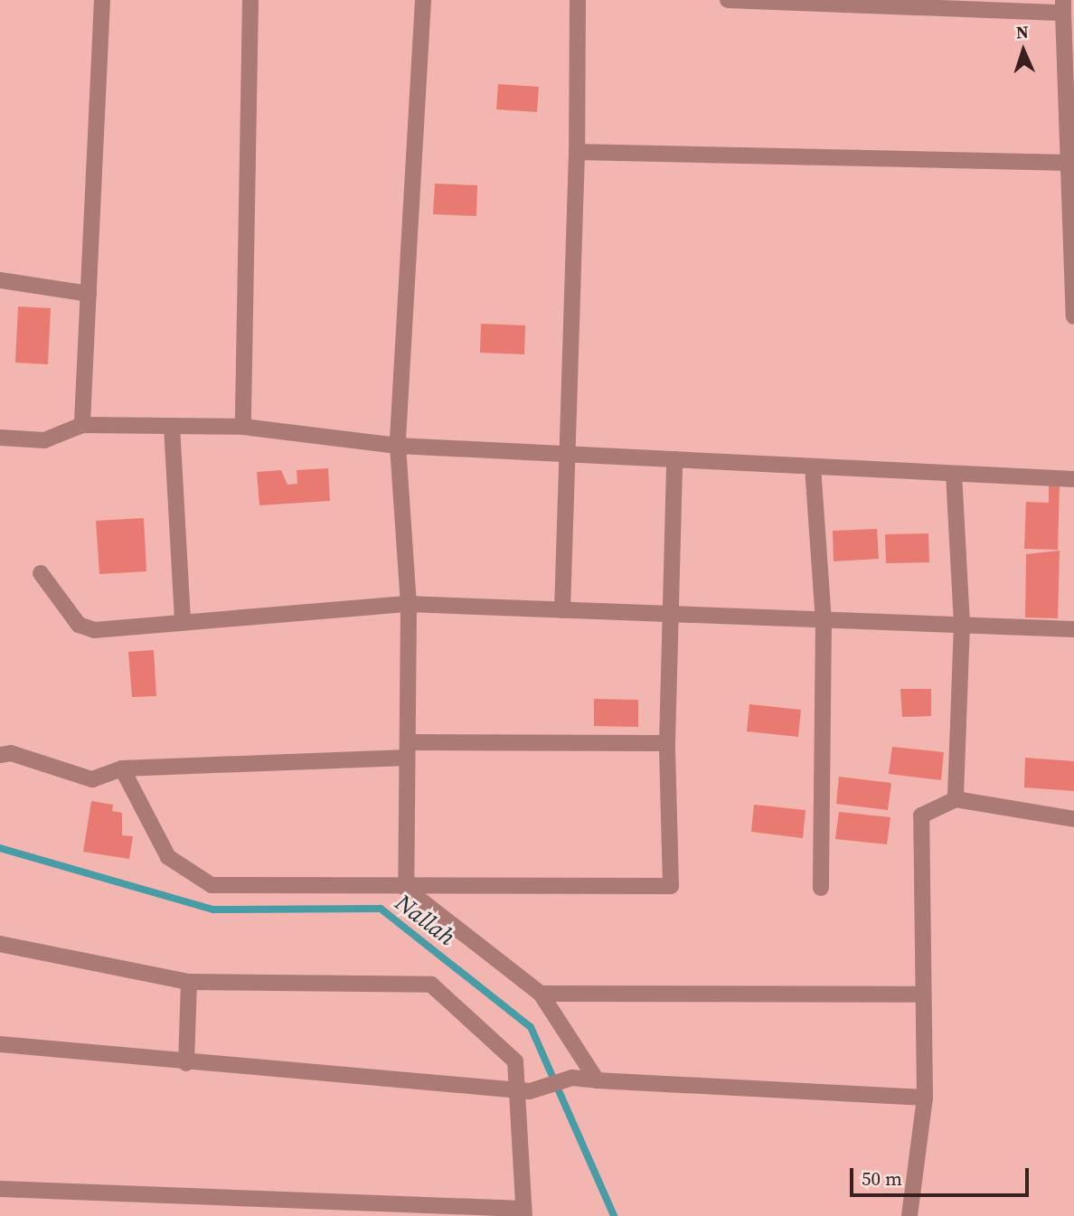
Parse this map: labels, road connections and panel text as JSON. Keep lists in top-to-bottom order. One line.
{"water":["Nallah"],"scale_bar":"50 m","north":"top"}
